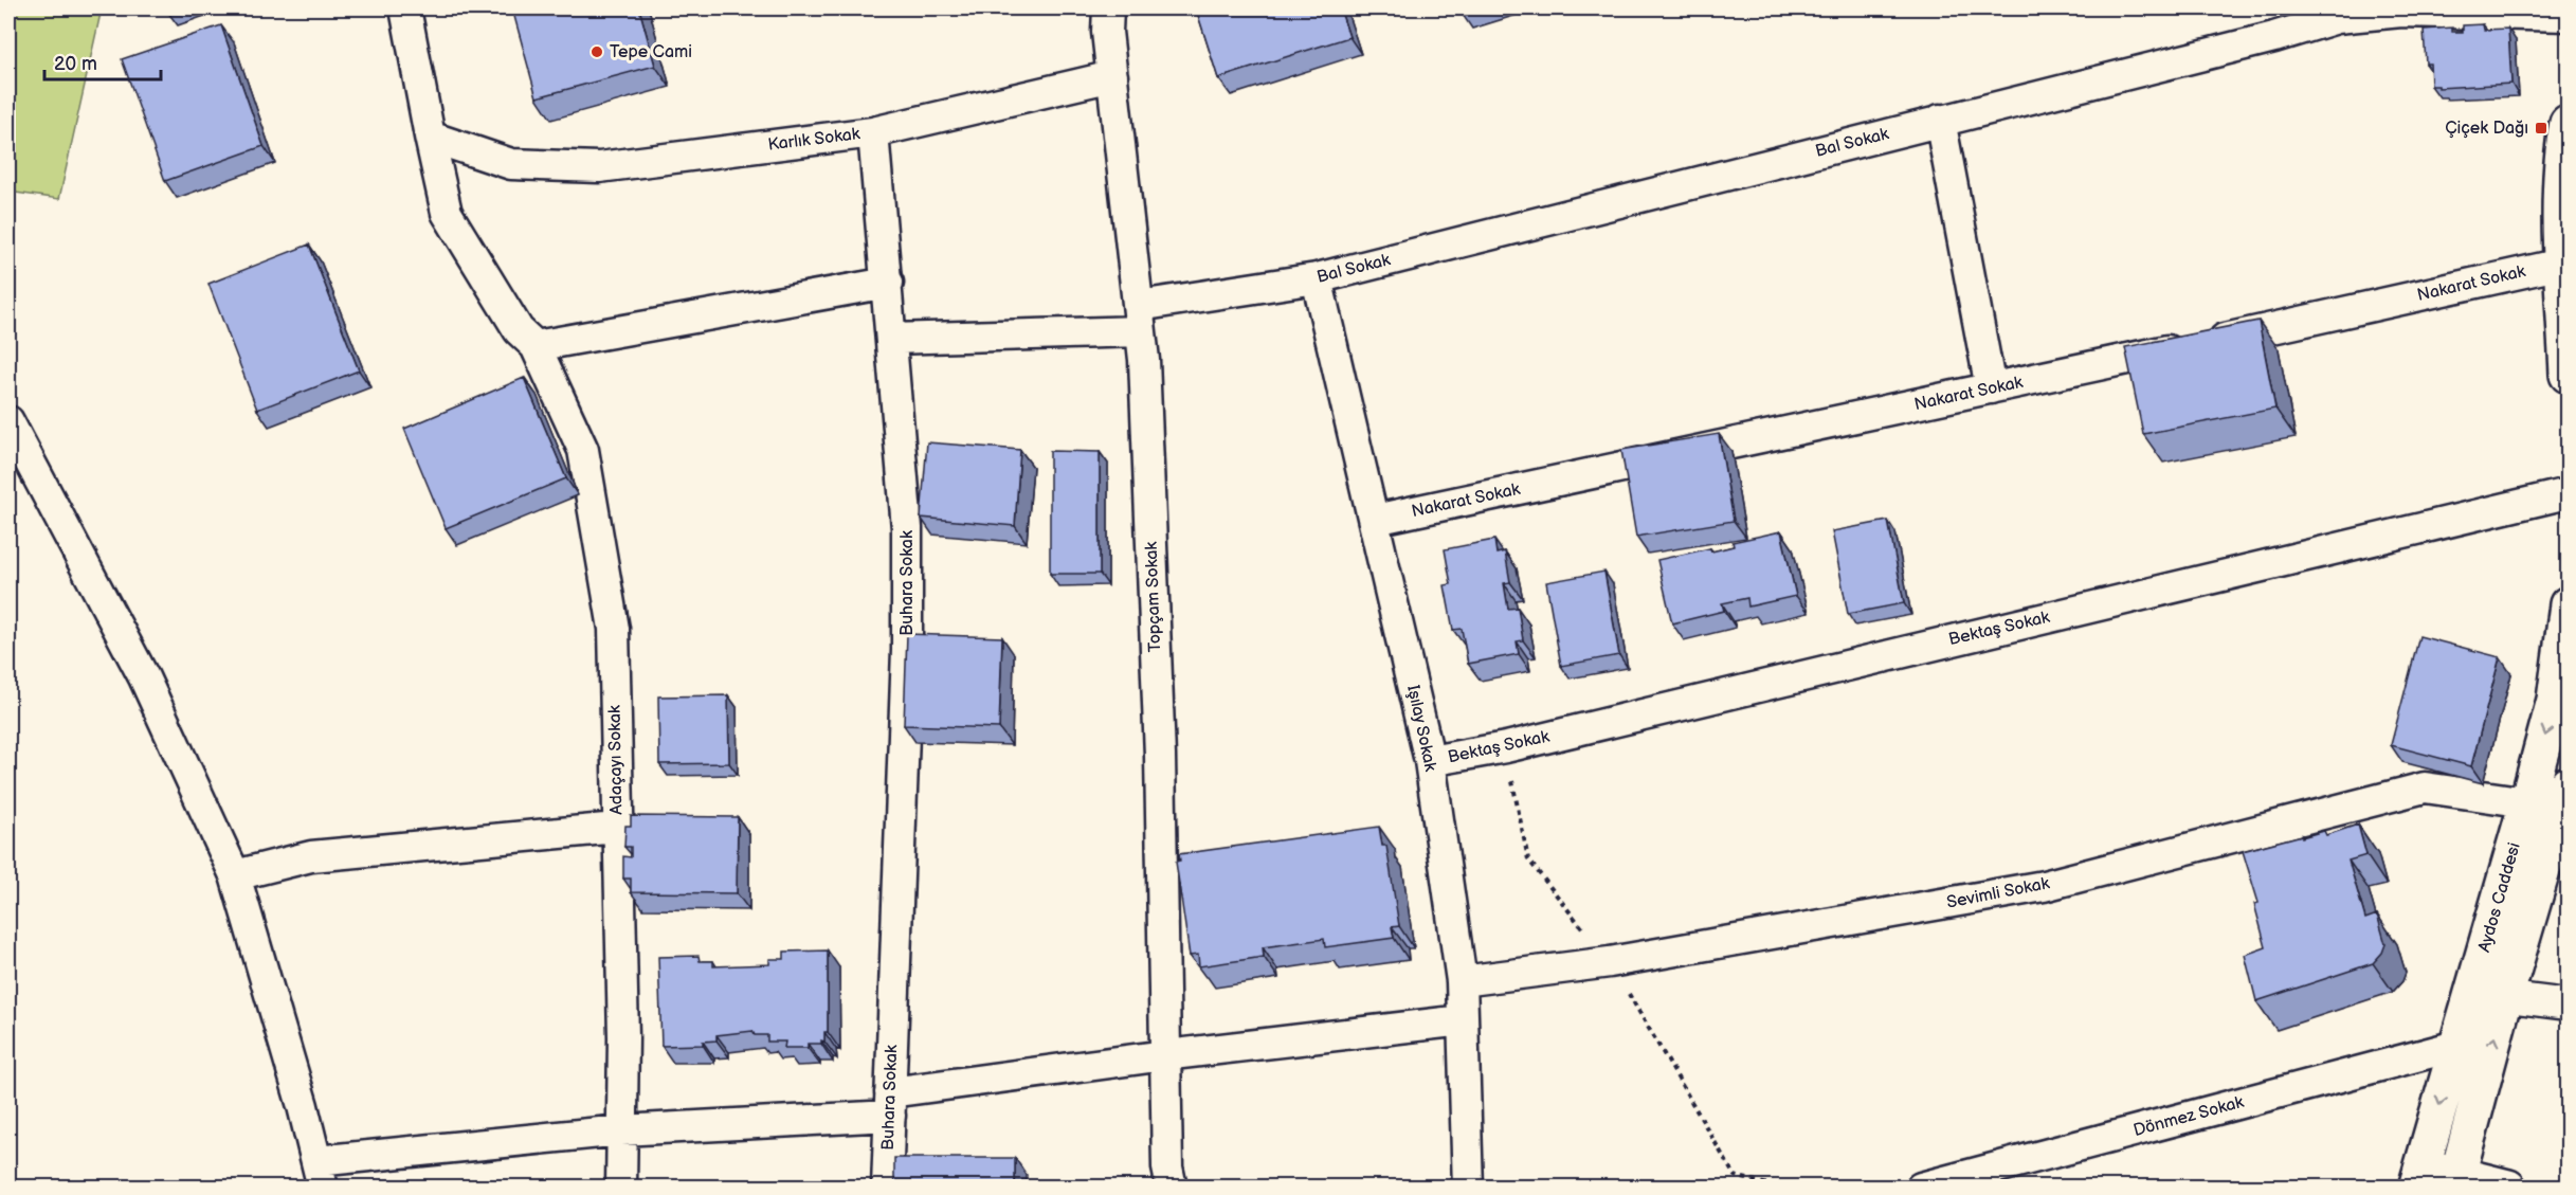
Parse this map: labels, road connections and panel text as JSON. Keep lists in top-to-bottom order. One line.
{"streets":{"main road":["Aydos Caddesi"],"street":["Karlık Sokak","Bal Sokak","Nakarat Sokak","Buhara Sokak","Topçam Sokak","Bektaş Sokak","Işılay Sokak","Adaçayı Sokak","Sevimli Sokak","Dönmez Sokak"]},"crossings":[["Karlık Sokak","Buhara Sokak"],["Karlık Sokak","Topçam Sokak"],["Karlık Sokak","Adaçayı Sokak"],["Bal Sokak","Buhara Sokak"],["Bal Sokak","Topçam Sokak"],["Bal Sokak","Işılay Sokak"],["Nakarat Sokak","Işılay Sokak"],["Bektaş Sokak","Işılay Sokak"],["Işılay Sokak","Sevimli Sokak"],["Sevimli Sokak","Aydos Caddesi"],["Aydos Caddesi","Dönmez Sokak"]],"places":{"other":["Tepe Cami"],"transit":["Çiçek Dağı"]},"scale_bar":"20 m"}
